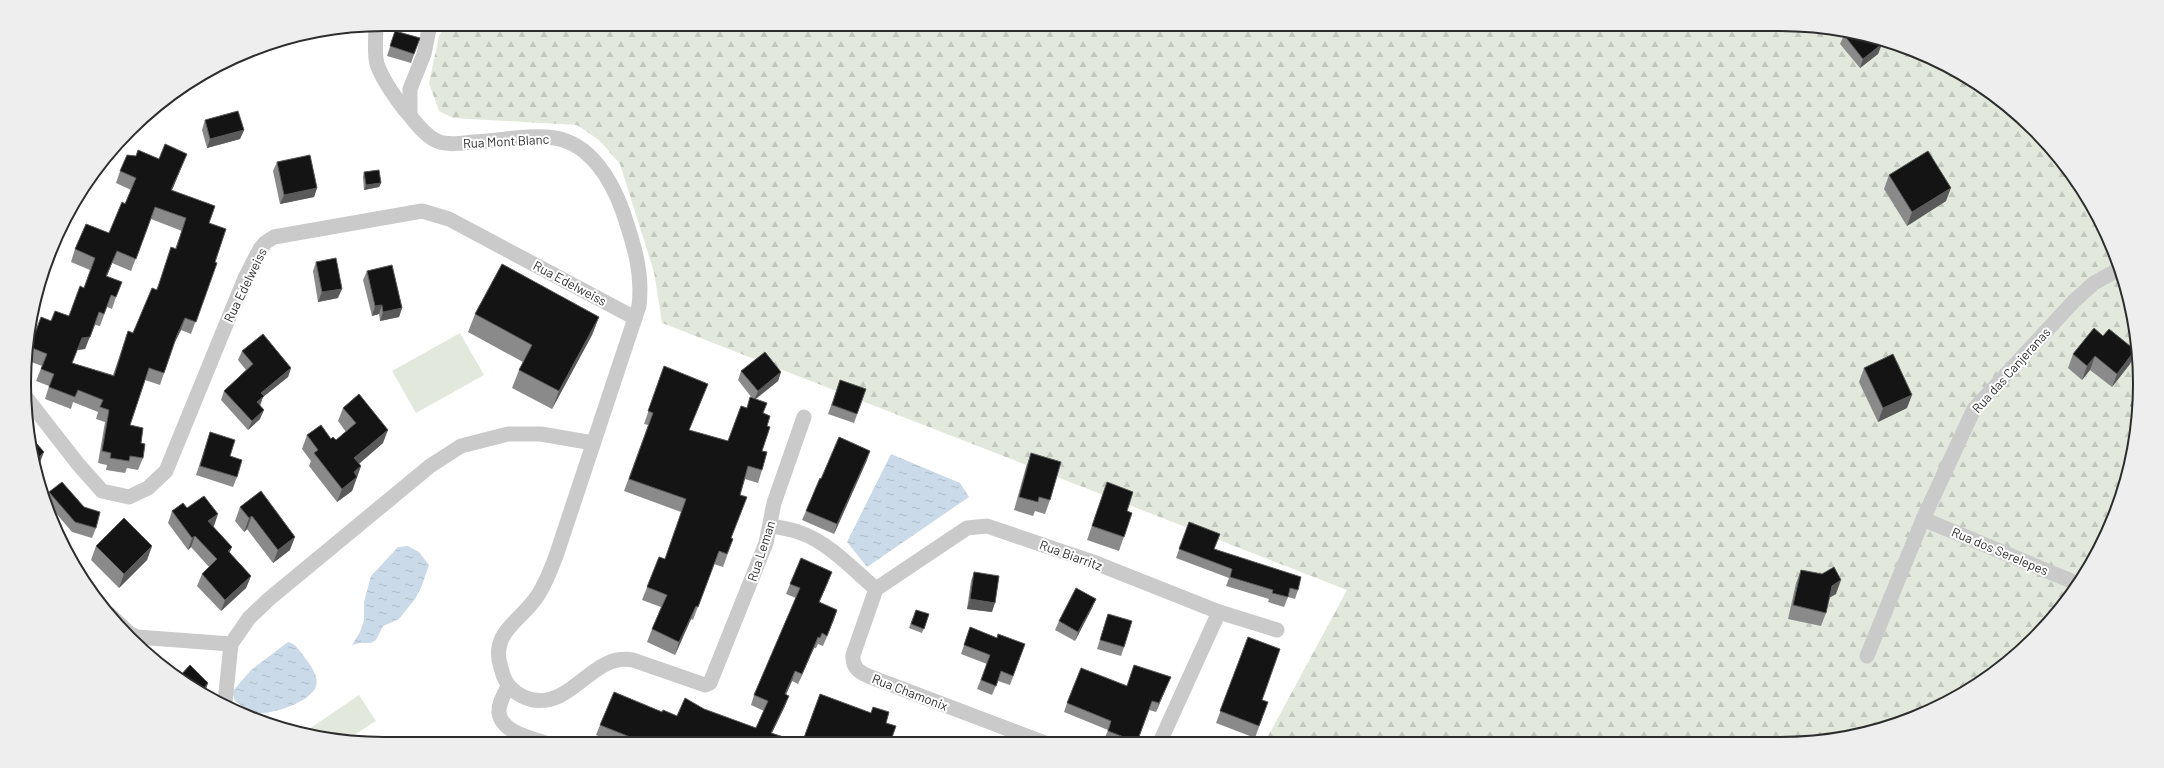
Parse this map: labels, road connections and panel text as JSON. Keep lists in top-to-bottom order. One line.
{"streets":{"street":["Rua Mont Blanc","Rua Edelweiss","Rua das Canjeranas","Rua Leman","Rua dos Serelepes","Rua Biarritz","Rua Chamonix"]},"crossings":[["Rua Mont Blanc","Rua Edelweiss"],["Rua Mont Blanc","Rua Leman"],["Rua das Canjeranas","Rua dos Serelepes"],["Rua Biarritz","Rua Chamonix"]]}
